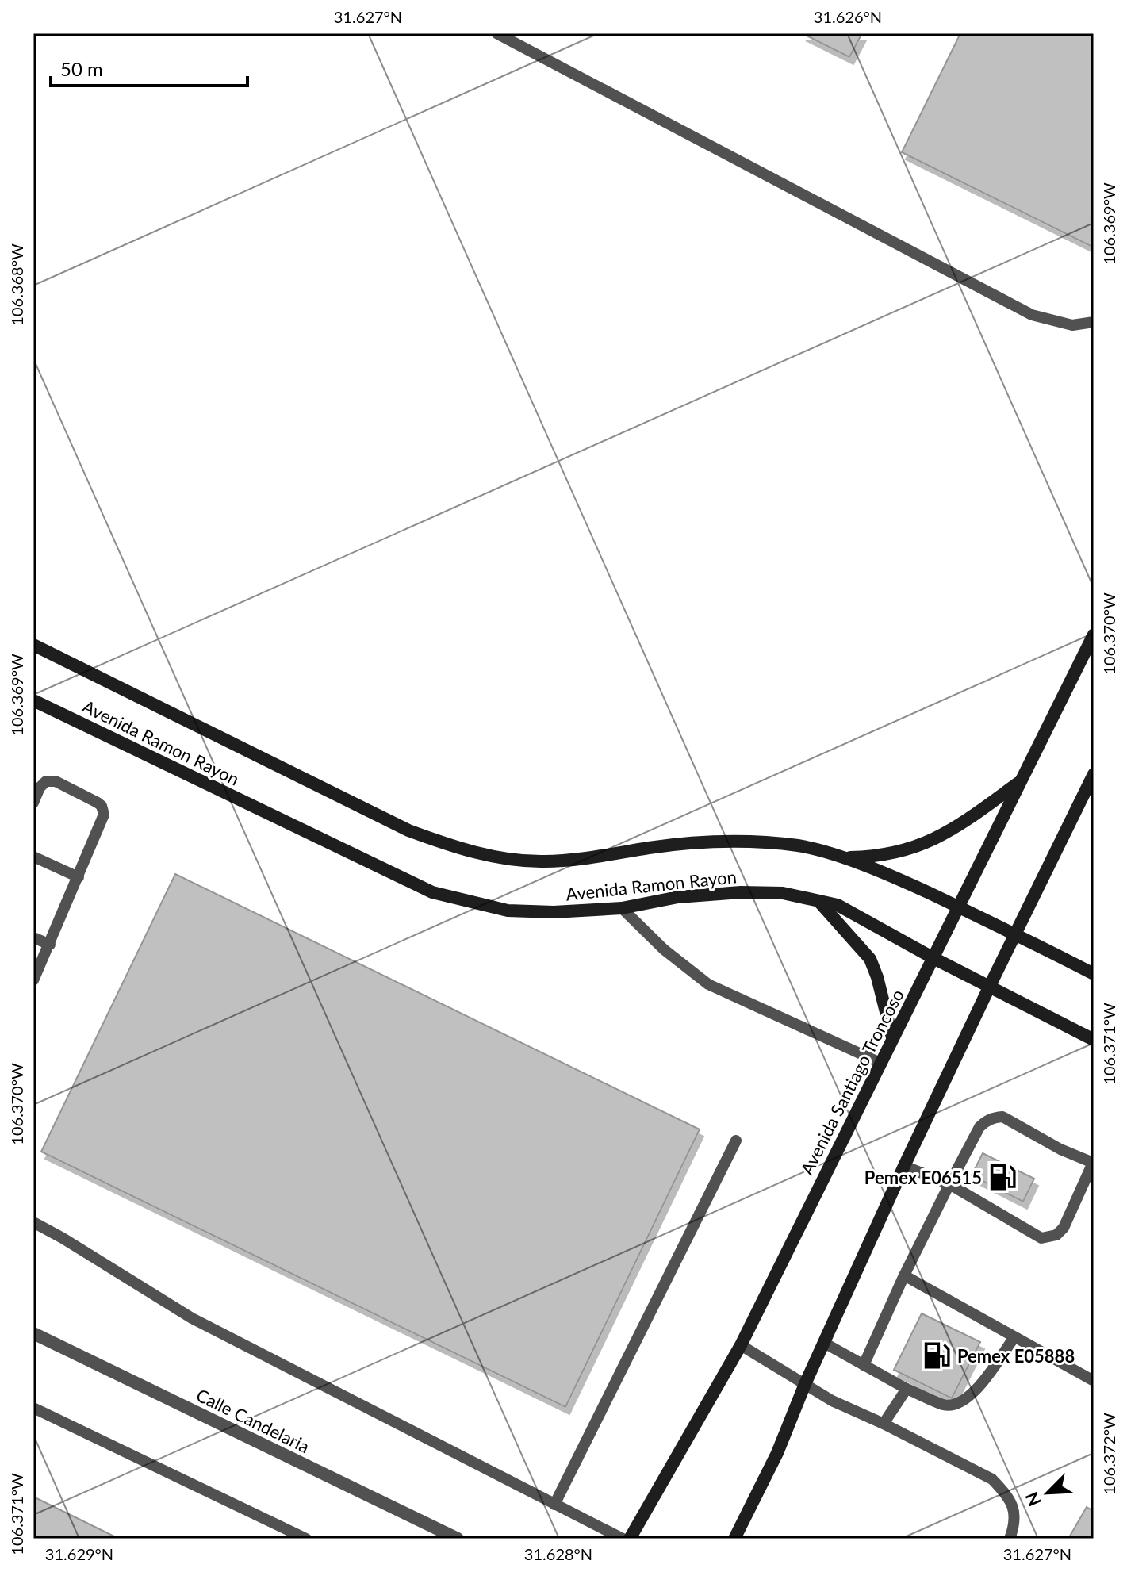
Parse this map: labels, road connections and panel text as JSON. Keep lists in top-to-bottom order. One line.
{"streets":{"main road":["Avenida Ramon Rayon","Avenida Santiago Troncoso"],"street":["Calle Candelaria"]},"crossings":[["Avenida Ramon Rayon","Avenida Santiago Troncoso"]],"places":{"fuel station":["Pemex E06515","Pemex E05888"]},"scale_bar":"50 m","north":"bottom left","coordinates":["31.627°N","31.626°N","106.369°W","106.368°W","106.370°W","106.371°W","106.372°W","31.629°N","31.628°N"]}
